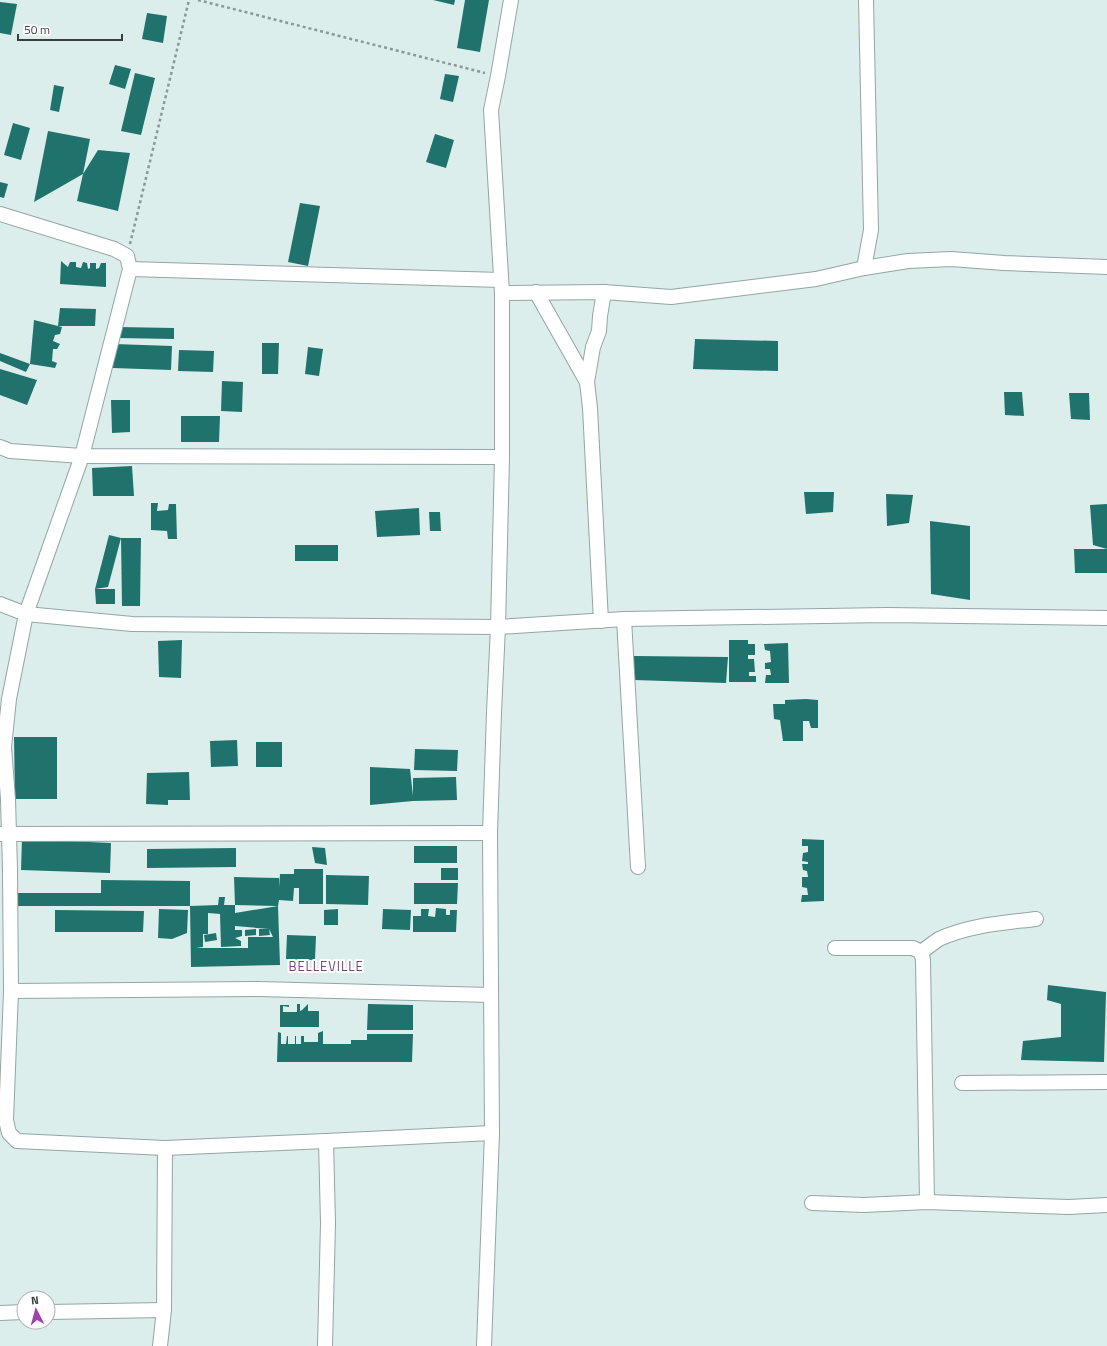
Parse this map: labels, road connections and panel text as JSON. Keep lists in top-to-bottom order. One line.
{"districts":["BELLEVILLE"],"scale_bar":"50 m","north":"top"}
